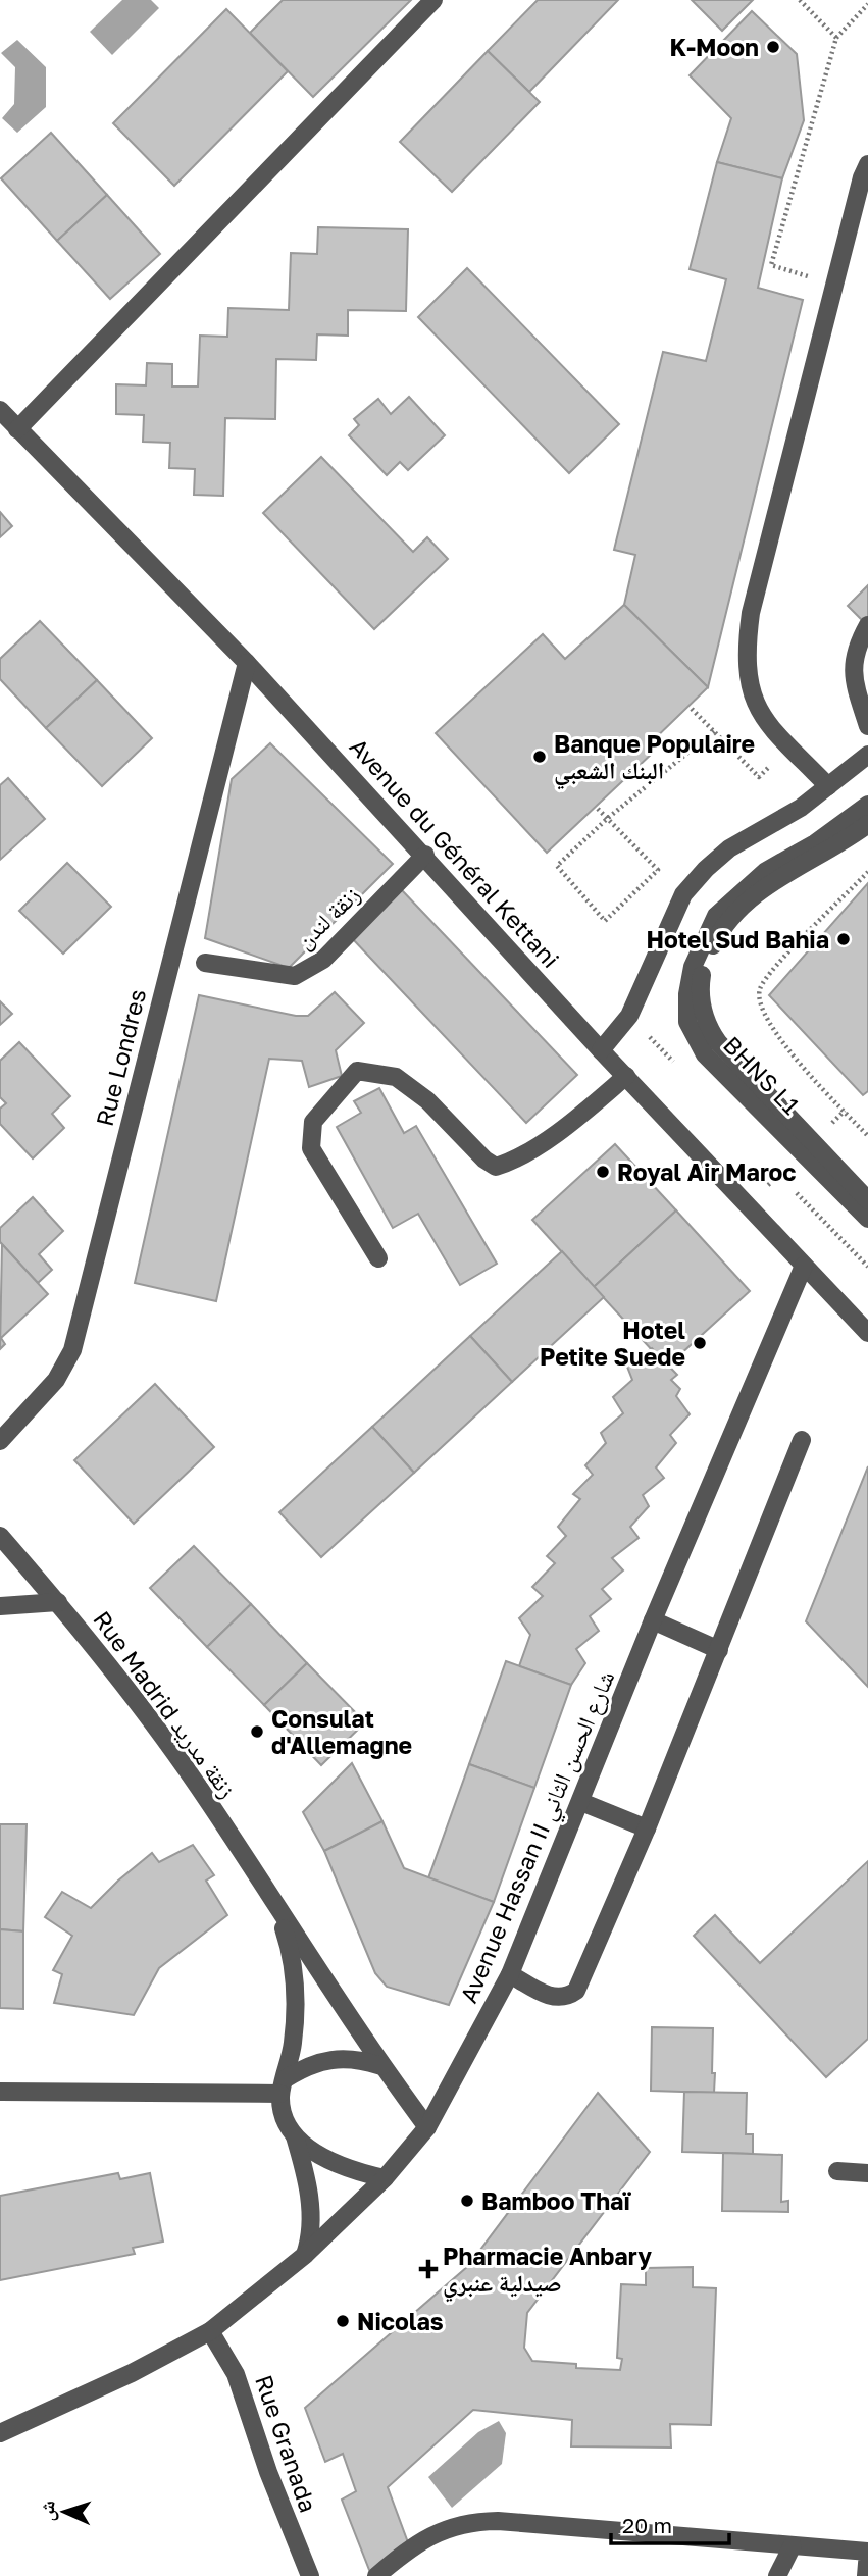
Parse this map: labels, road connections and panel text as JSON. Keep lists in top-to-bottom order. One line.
{"streets":{"street":["Avenue du Général Kettani","زنقة لندن","Rue Londres","BHNS L1","Rue Madrid زنقة مدريد","Avenue Hassan II شارع الحسن الثاني","Rue Granada"]},"crossings":[["Avenue du Général Kettani","زنقة لندن"],["Avenue du Général Kettani","Rue Londres"],["Avenue du Général Kettani","Avenue Hassan II شارع الحسن الثاني"],["Rue Madrid زنقة مدريد","Avenue Hassan II شارع الحسن الثاني"],["Avenue Hassan II شارع الحسن الثاني","Rue Granada"]],"places":{"other":["K-Moon","Banque Populaire البنك الشعبي","Hotel Sud Bahia","Royal Air Maroc","Hotel Petite Suede","Consulat d'Allemagne","Bamboo Thaï","Nicolas"],"health":["Pharmacie Anbary صيدلية عنبري"]},"scale_bar":"20 m","north":"left"}
